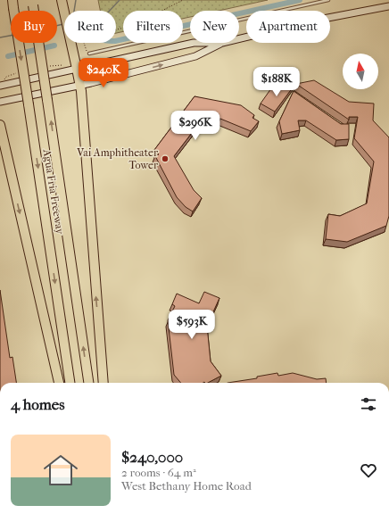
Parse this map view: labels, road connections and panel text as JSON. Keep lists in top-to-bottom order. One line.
{"streets":{"highway":["Agua Fria Freeway"]},"places":["Vai Amphitheater Tower"],"north":"top","page":{"chip":["Buy","Rent","Filters","New","Apartment"],"price":["$240K","$188K","$296K","$593K"],"heading":"4 homes","list":[{"name":"$240,000","note":"2 rooms · 64 m² · West Bethany Home Road"}]}}
